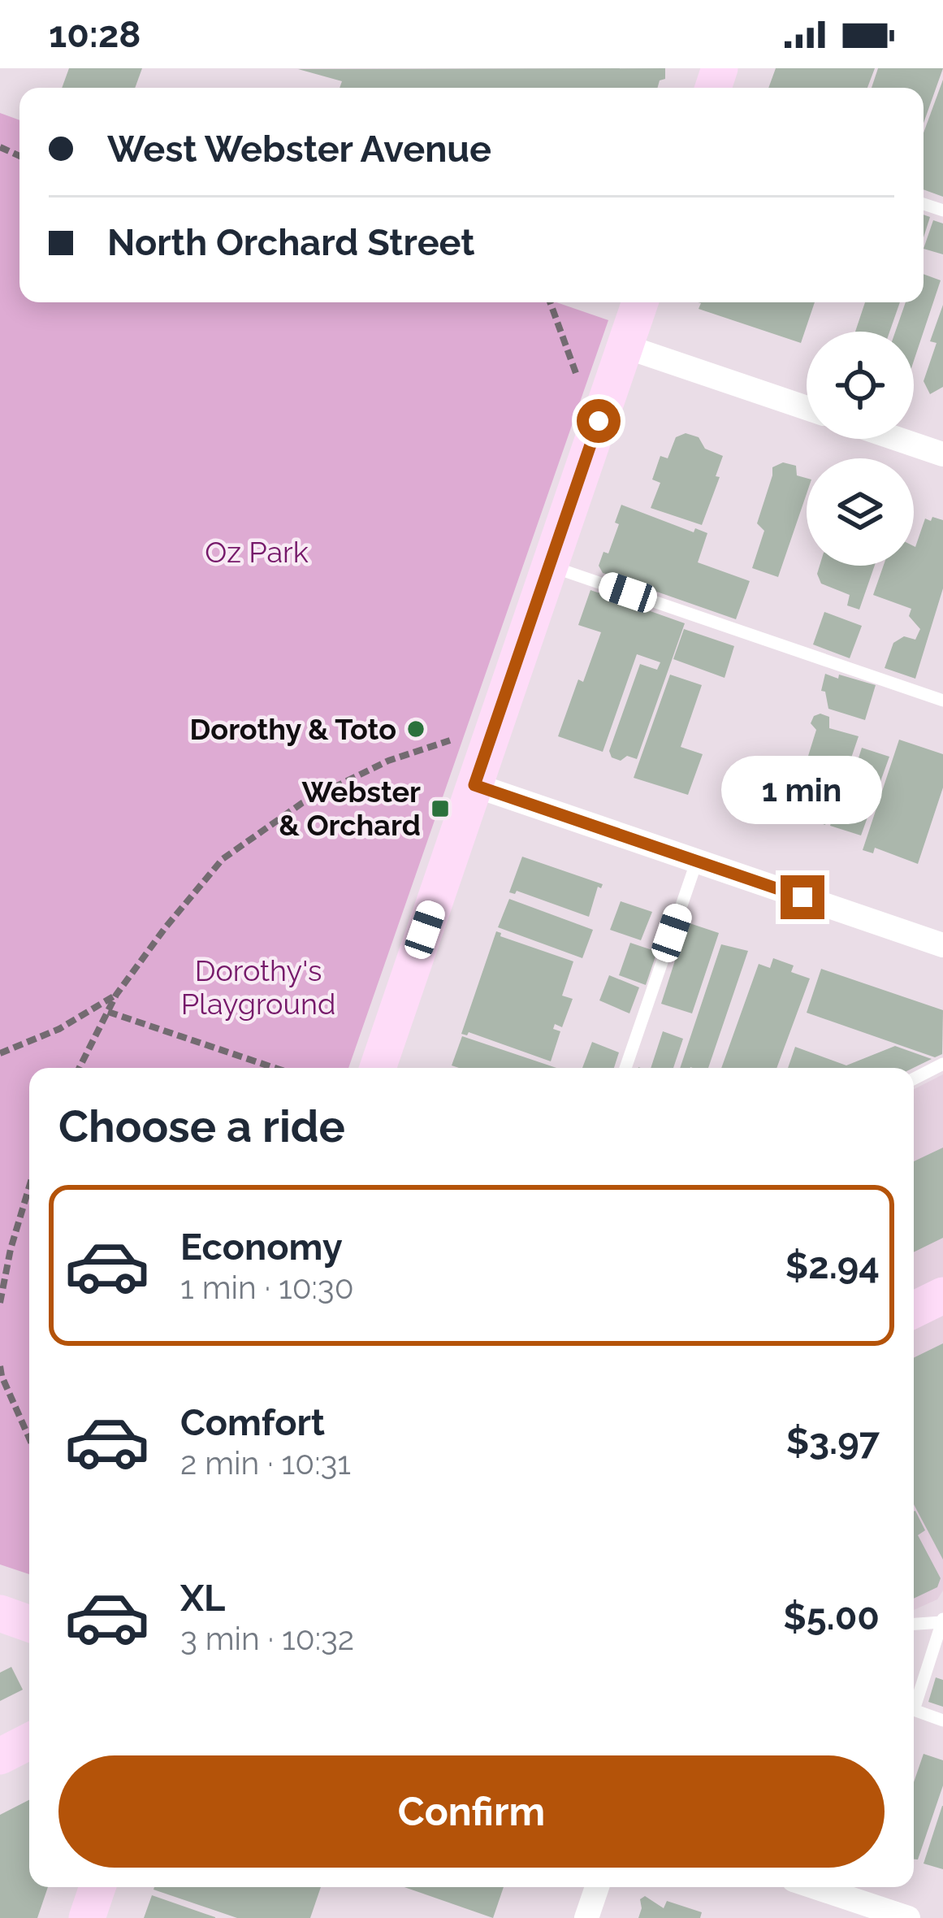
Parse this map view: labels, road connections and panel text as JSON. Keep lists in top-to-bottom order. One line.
{"parks":["Oz Park","Dorothy's Playground"],"places":{"other":["Dorothy & Toto"],"transit":["Webster & Orchard"]},"page":{"status":"10:28","banner":["West Webster Avenue","North Orchard Street"],"bubble":"1 min","heading":"Choose a ride","list":[{"name":"Economy","note":"1 min · 10:30","value":"$2.94"},{"name":"Comfort","note":"2 min · 10:31","value":"$3.97"},{"name":"XL","note":"3 min · 10:32","value":"$5.00"}],"buttons":"Confirm"}}
